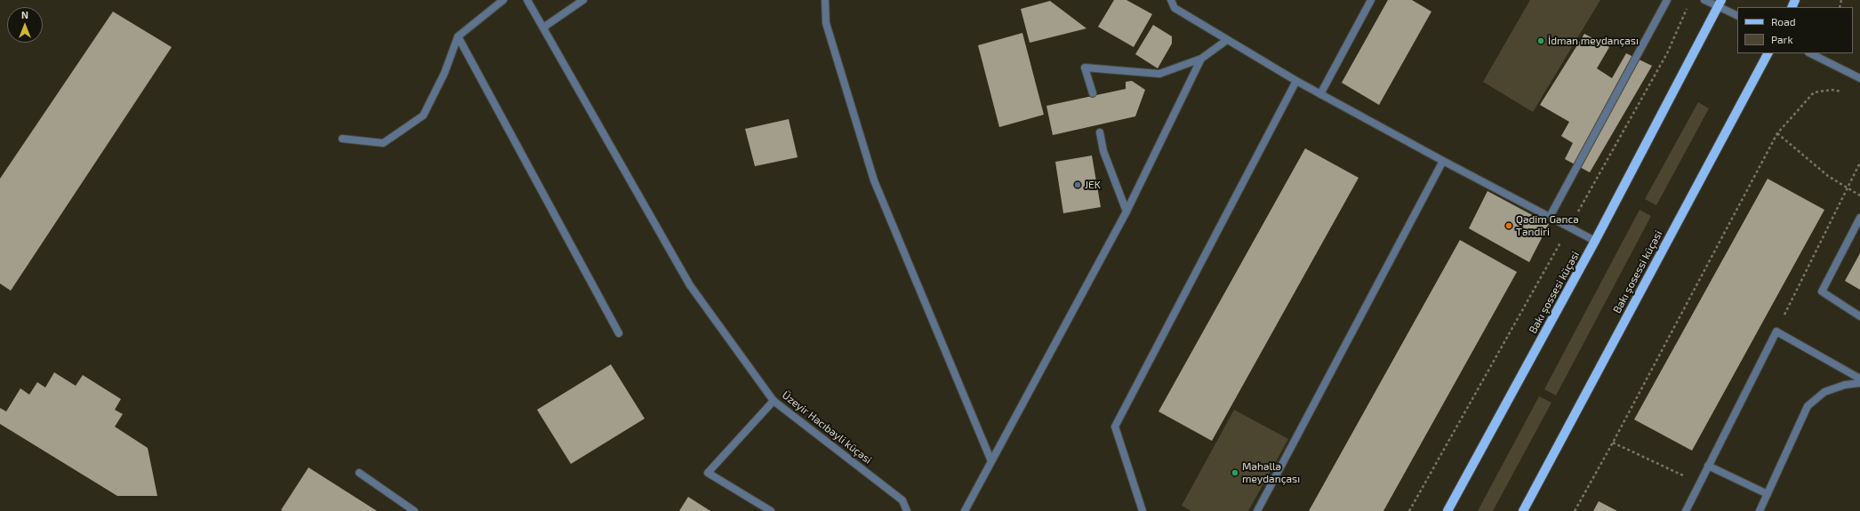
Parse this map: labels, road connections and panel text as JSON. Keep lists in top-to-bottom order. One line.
{"streets":{"main road":["Bakı şosessi küçəsi","Bakı şossesi küçəsi"],"street":["Üzeyir Hacıbəyli küçəsi"]},"places":["İdman meydançası","JEK","Qədim Gəncə Təndiri","Məhəllə meydançası"],"legend":["Road","Park"],"north":"top"}
